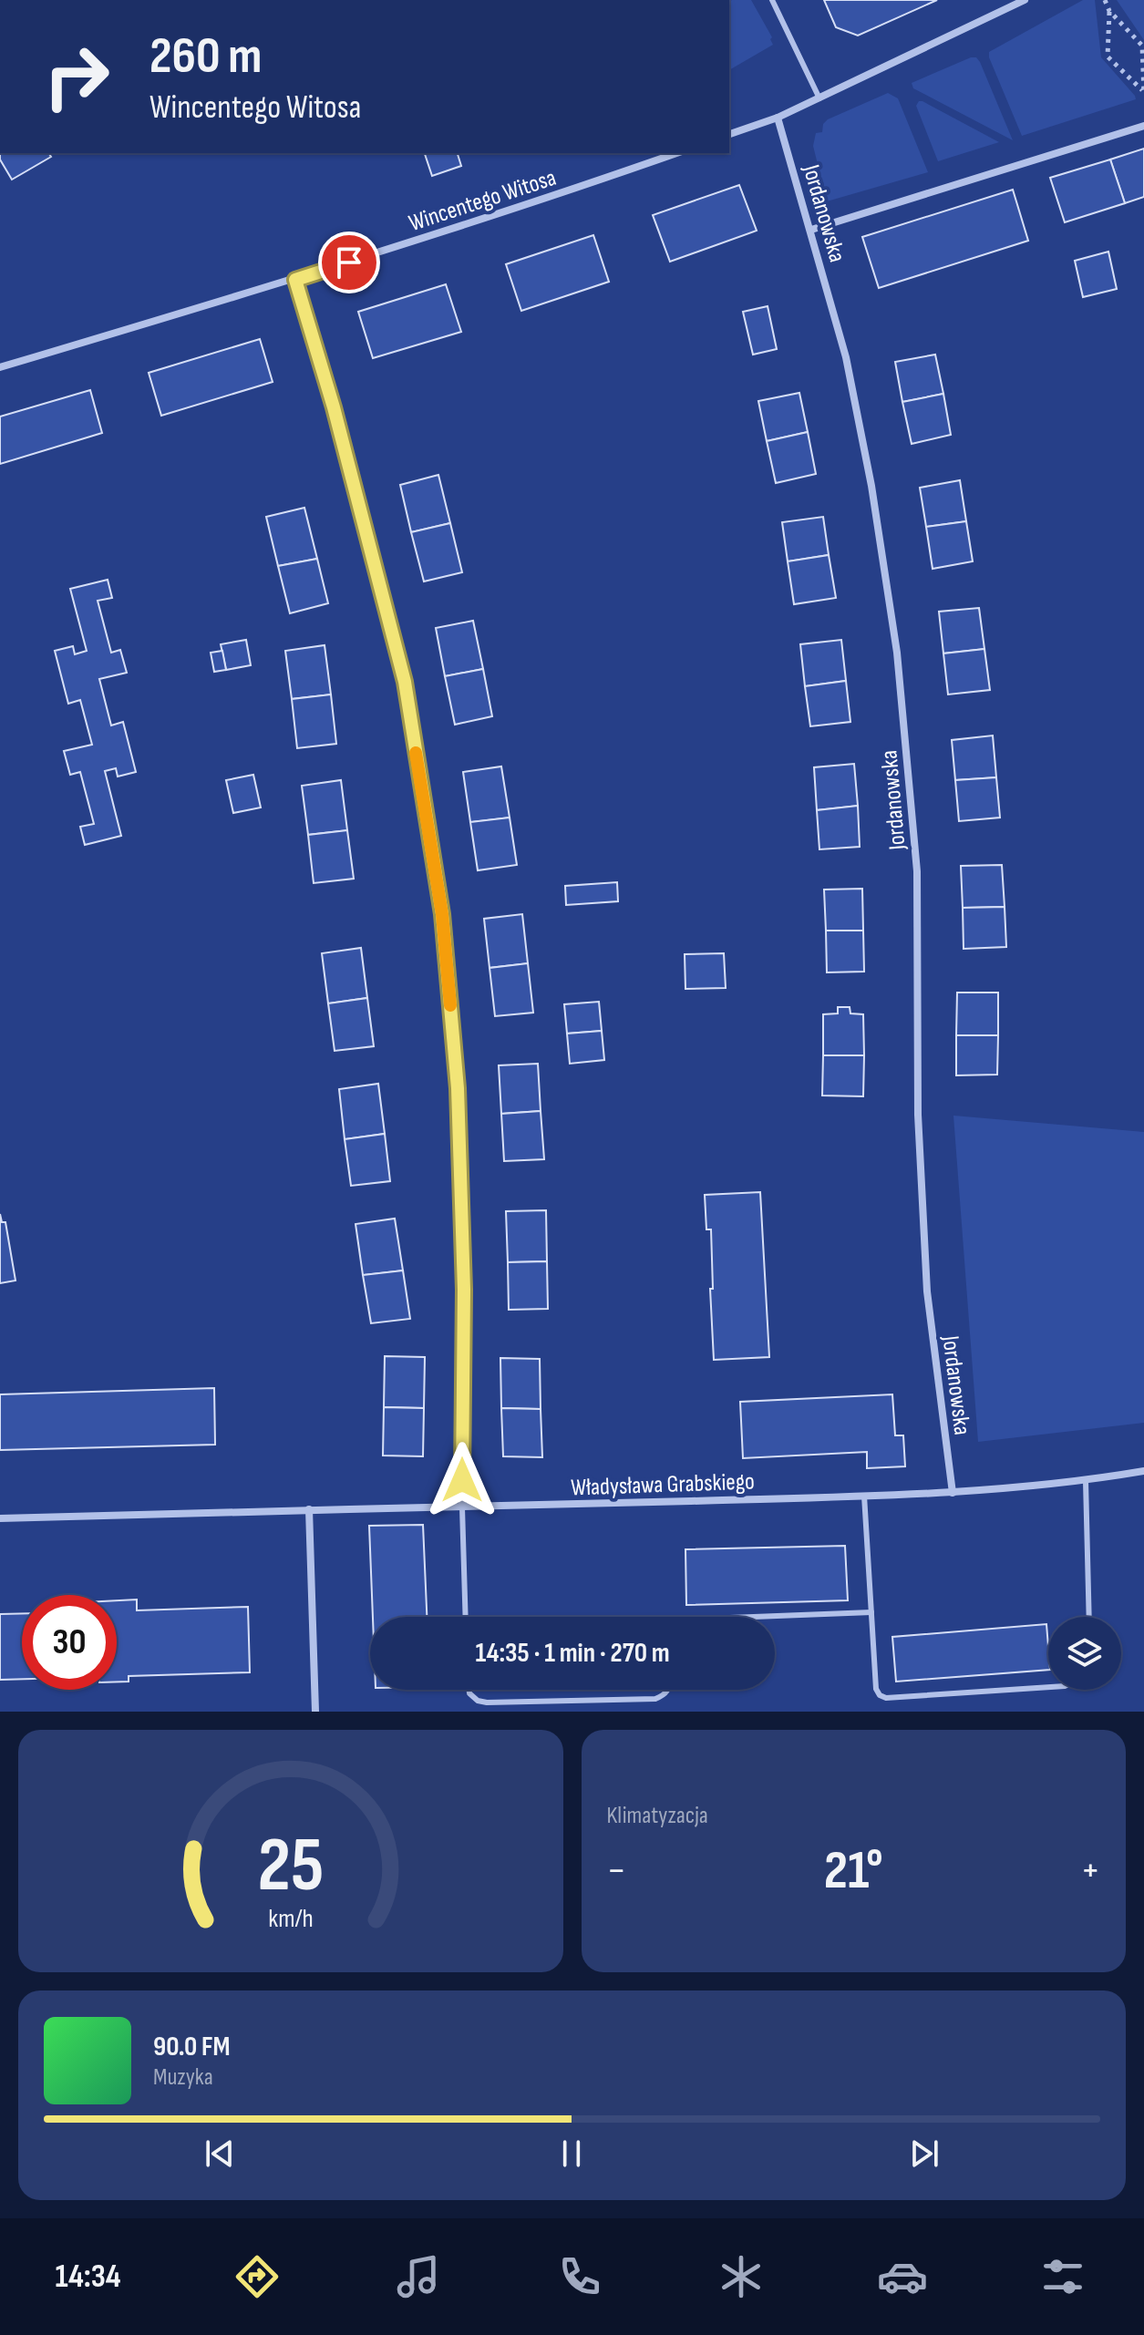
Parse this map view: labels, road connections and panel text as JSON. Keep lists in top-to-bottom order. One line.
{"streets":{"street":["Wincentego Witosa","Jordanowska","Władysława Grabskiego"]},"crossings":[["Jordanowska","Władysława Grabskiego"]],"page":{"turn":["260 m","Wincentego Witosa"],"limit":"30","trip":"14:35 · 1 min · 270 m","tile":"Klimatyzacja","heat":["−","21°","+"],"song":["90.0 FM","Muzyka"],"tabs":"14:34","gauge":["25","km/h"]}}
